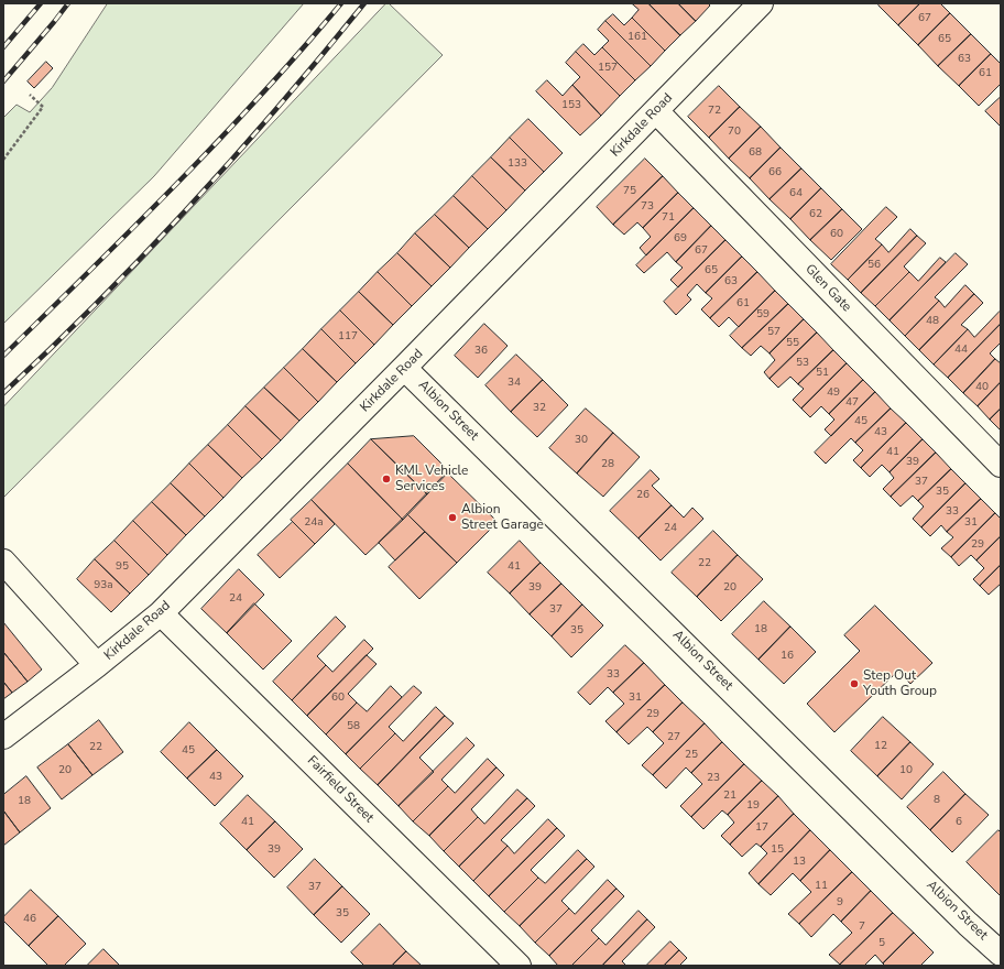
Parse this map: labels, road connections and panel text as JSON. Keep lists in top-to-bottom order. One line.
{"streets":{"street":["Kirkdale Road","Glen Gate","Albion Street","Fairfield Street"]},"crossings":[["Kirkdale Road","Glen Gate"],["Kirkdale Road","Albion Street"],["Kirkdale Road","Fairfield Street"]],"places":["KML Vehicle Services","Albion Street Garage","Step Out Youth Group"],"house_numbers":["67","161","65","63","157","61","153","72","70","68","133","66","75","64","73","62","71","60","69","67","56","65","63","61","59","48","57","117","55","44","36","53","51","34","40","49","47","32","45","43","30","41","39","28","37","35","26","33","24a","31","24","29","22","95","41","93a","39","20","24","37","18","35","16","33","60","31","29","58","27","12","22","45","25","20","10","43","23","21","8","18","19","41","6","17","39","15","13","11","37","9","35","46","7","5"]}
